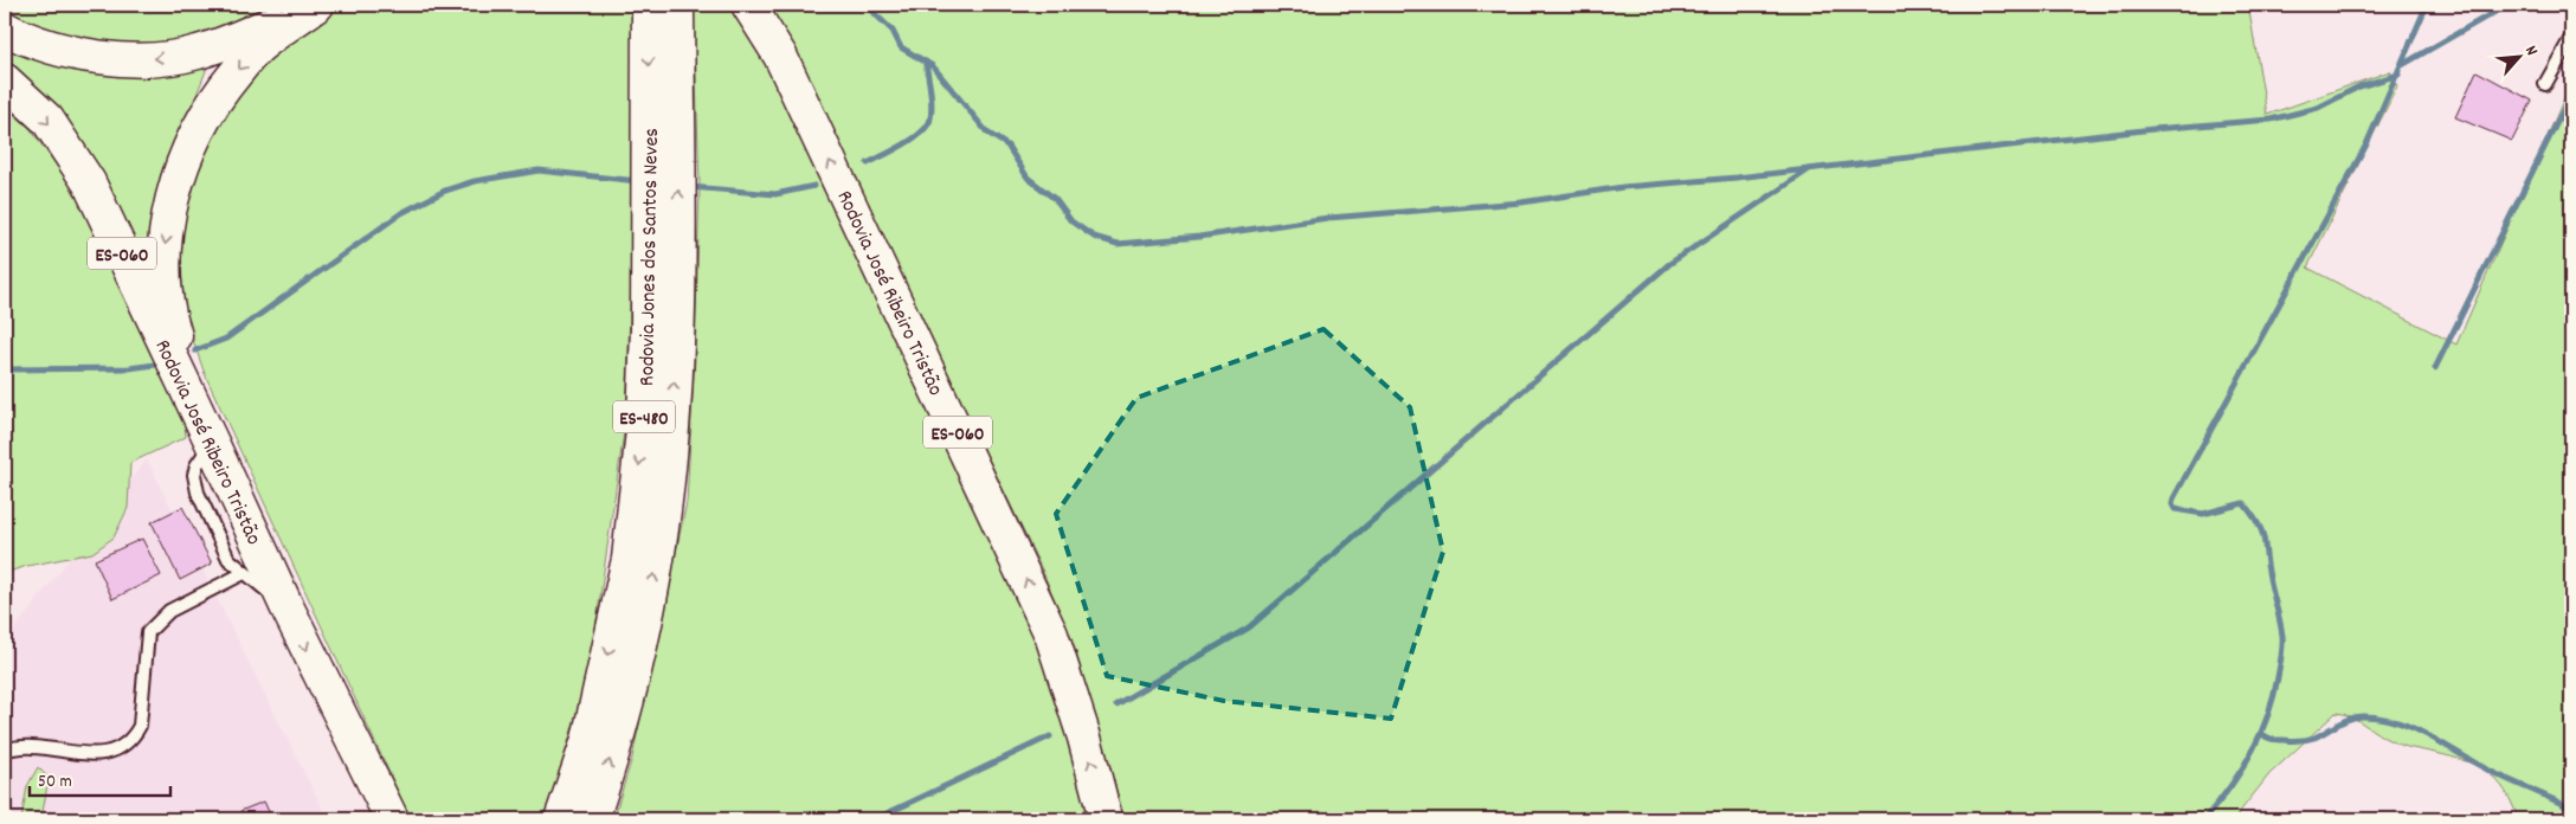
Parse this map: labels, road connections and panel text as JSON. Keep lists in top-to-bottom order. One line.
{"streets":{"main road":["ES-060","Rodovia Jones dos Santos Neves","Rodovia José Ribeiro Tristão","ES-480"]},"scale_bar":"50 m","north":"top right"}
